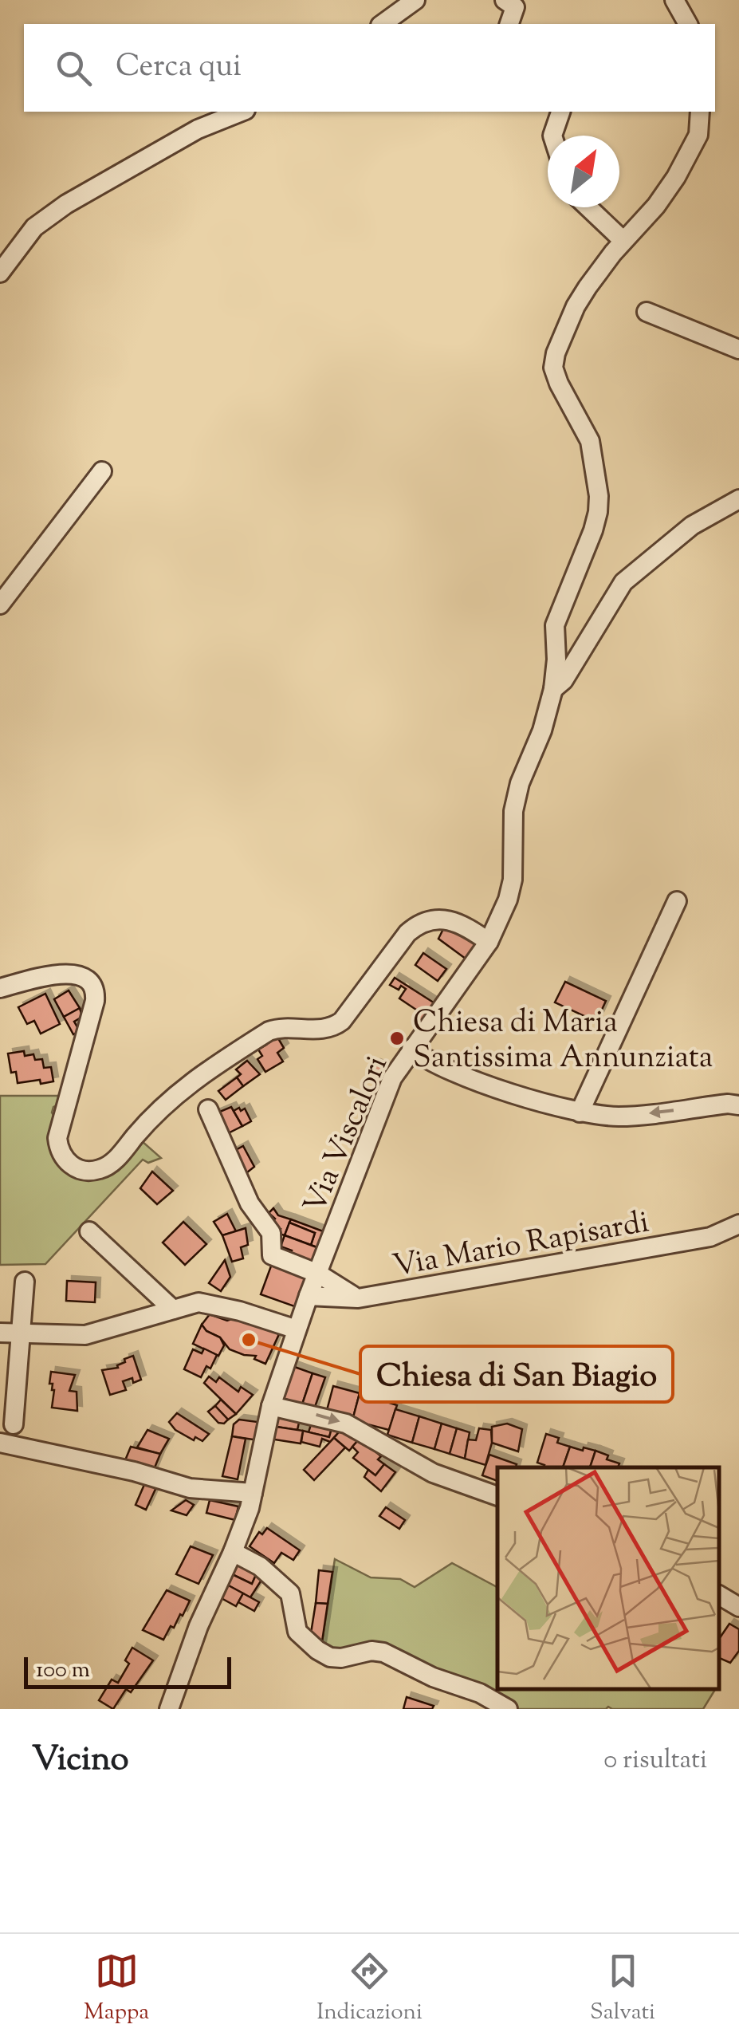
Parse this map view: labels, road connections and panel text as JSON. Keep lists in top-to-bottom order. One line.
{"streets":{"street":["Via Viscalori","Via Mario Rapisardi"]},"crossings":[["Via Viscalori","Via Mario Rapisardi"]],"places":["Chiesa di Maria Santissima Annunziata","Chiesa di San Biagio"],"scale_bar":"100 m","north":"top right","page":{"search":"Cerca qui","scale":"100 m","heading":["Vicino","0 risultati"],"nav":["Mappa","Indicazioni","Salvati"]}}
